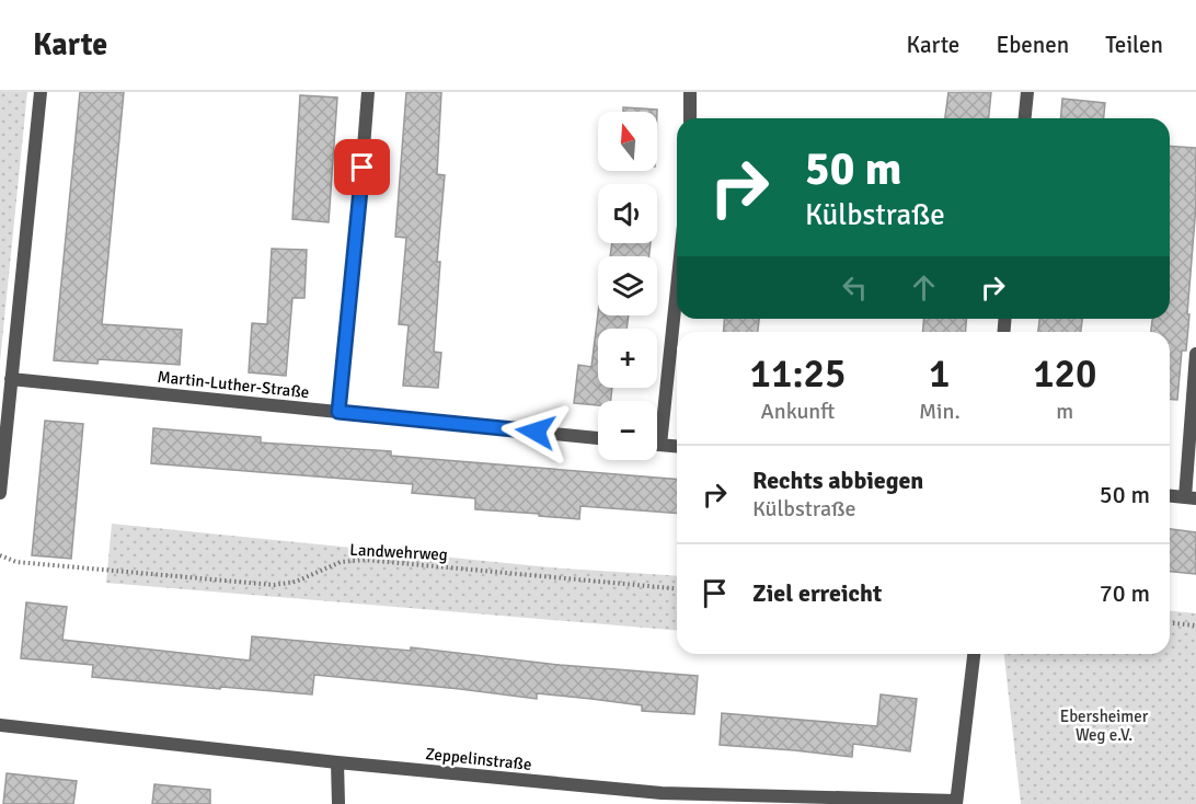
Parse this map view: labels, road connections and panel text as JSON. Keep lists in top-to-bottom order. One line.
{"streets":{"street":["Martin-Luther-Straße","Zeppelinstraße"],"path":["Landwehrweg"]},"parks":["Ebersheimer Weg e.V."],"north":"top","page":{"header":"Karte","nav":["Karte","Ebenen","Teilen"],"map_buttons":["+","−"],"turn":["50 m","Külbstraße"],"eta":["11:25","Ankunft","1","Min.","120","m"],"list":[{"name":"Rechts abbiegen","note":"Külbstraße","value":"50 m"},{"name":"Ziel erreicht","value":"70 m"}]}}
